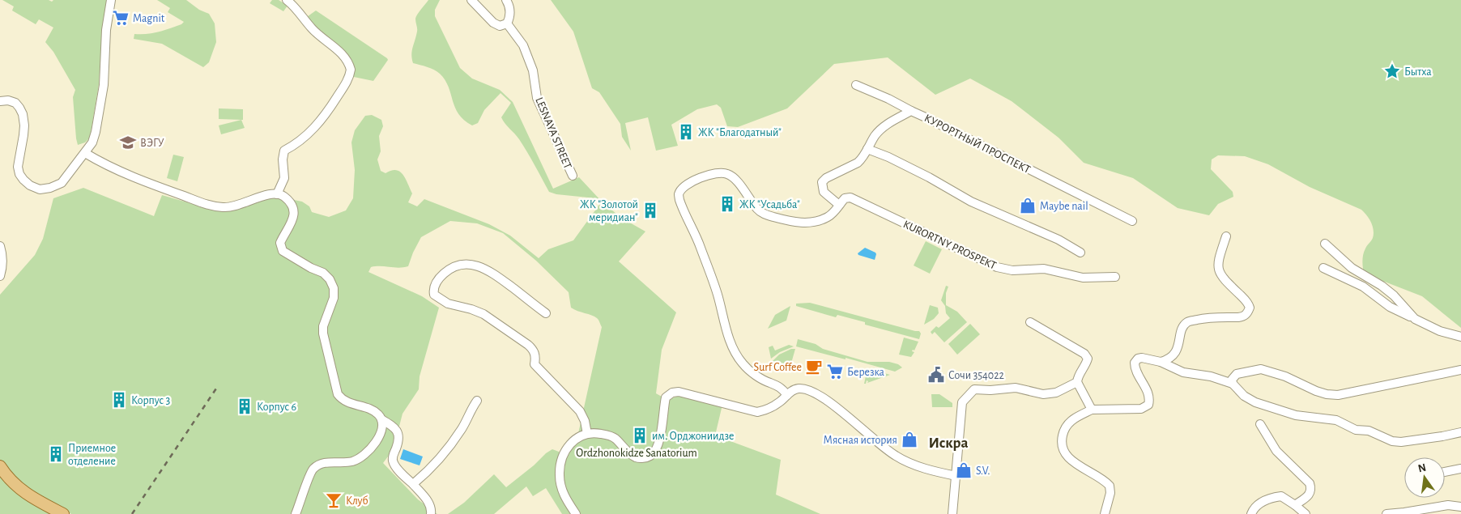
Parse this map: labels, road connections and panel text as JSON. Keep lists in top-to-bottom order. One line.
{"streets":{"street":["LESNAYA STREET","КУРОРТНЫЙ ПРОСПЕКТ","KURORTNY PROSPEKT"]},"crossings":[["КУРОРТНЫЙ ПРОСПЕКТ","KURORTNY PROSPEKT"]],"districts":["Искра"],"parks":["Ordzhonokidze Sanatorium"],"places":{"supermarket":["Magnit","Березка"],"place":["Бытха"],"building":["ЖК \"Благодатный\"","ЖК \"Усадьба\"","ЖК \"Золотой меридиан\"","Корпус 3","Корпус 6","им. Орджониидзе","Приемное отделение"],"school or university":["ВЭГУ"],"shop":["Maybe nail","Мясная история","S.V."],"cafe":["Surf Coffee"],"public building":["Сочи 354022"],"bar":["Клуб"]},"north":"top"}
